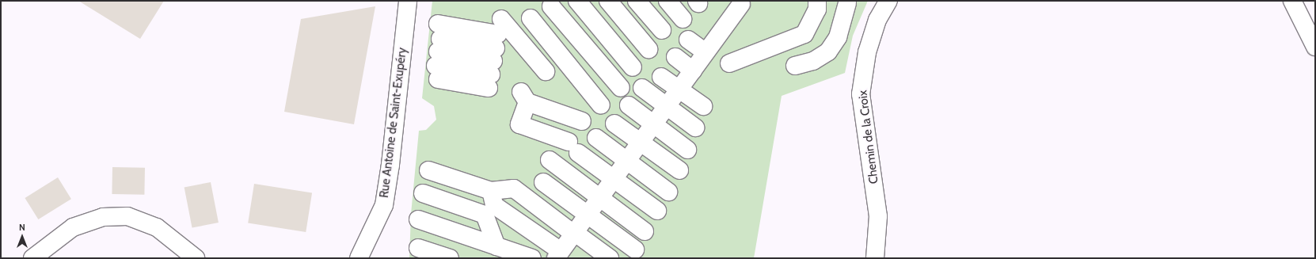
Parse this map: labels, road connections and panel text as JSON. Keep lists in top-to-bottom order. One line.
{"streets":{"street":["Rue Antoine de Saint-Exupéry","Chemin de la Croix"]},"north":"top"}
